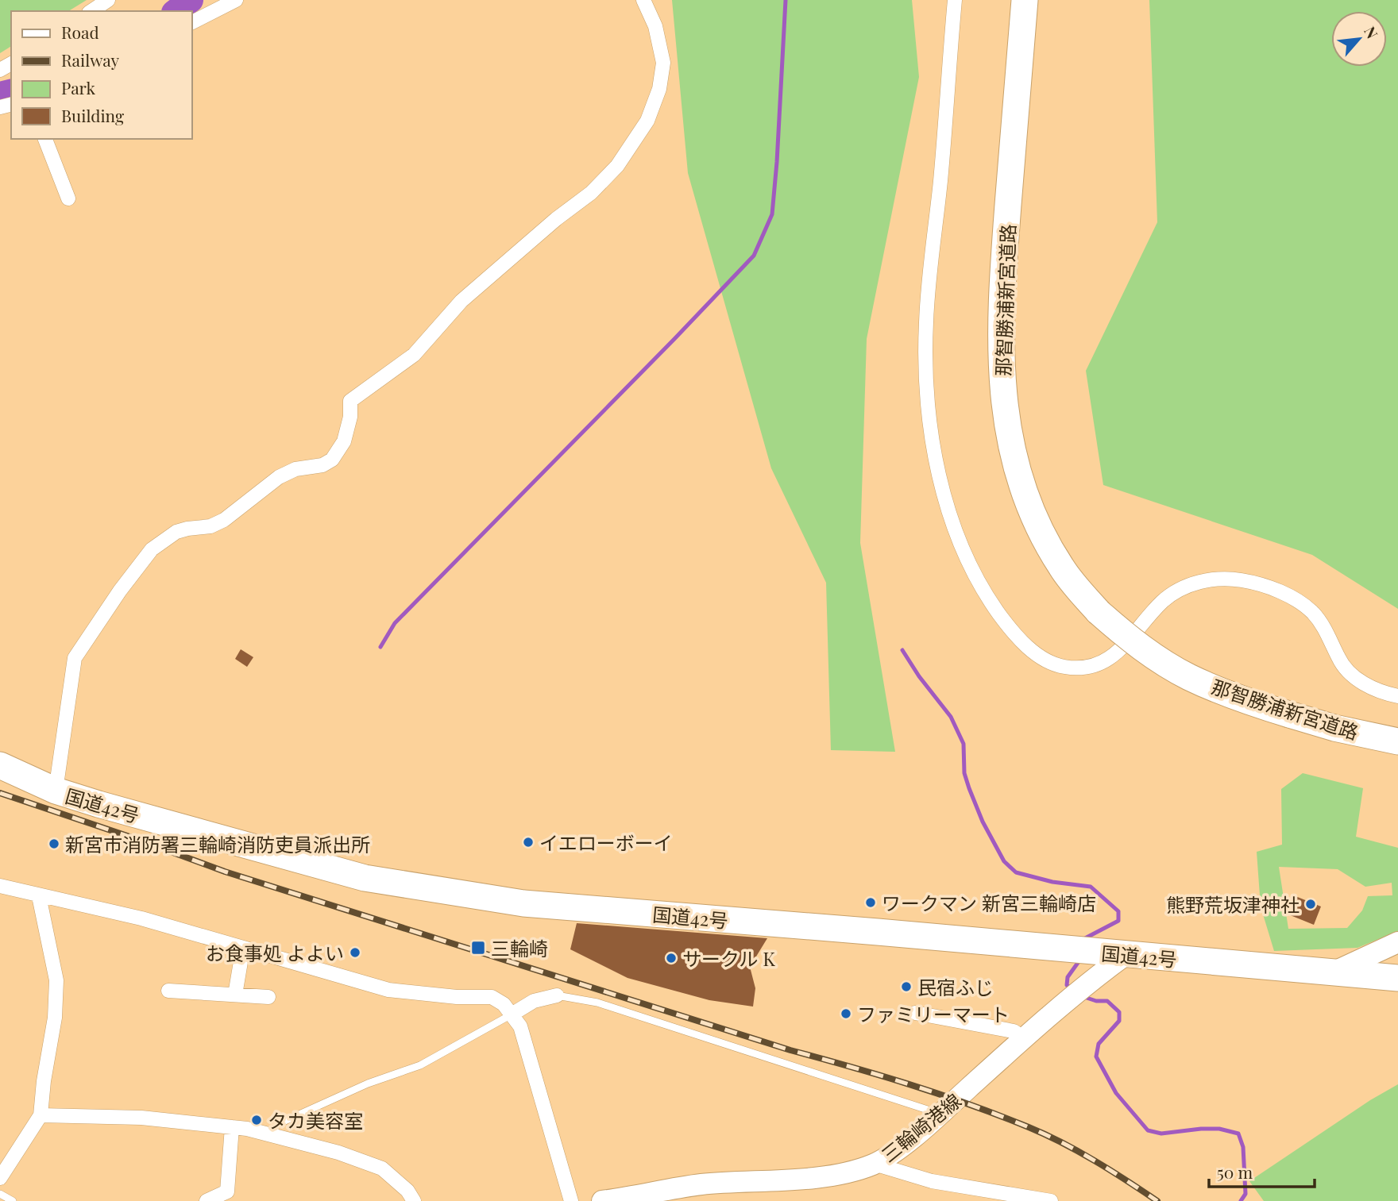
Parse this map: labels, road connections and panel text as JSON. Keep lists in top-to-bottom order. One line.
{"streets":{"highway":["那智勝浦新宮道路","国道42号"],"main road":["三輪崎港線"]},"crossings":[["国道42号","三輪崎港線"]],"places":{"other":["イエローボーイ","新宮市消防署三輪崎消防吏員派出所","ワークマン 新宮三輪崎店","熊野荒坂津神社","お食事処 よよい","サークル K","民宿ふじ","ファミリーマート","タカ美容室"],"transit":["三輪崎"]},"legend":["Road","Railway","Park","Building"],"scale_bar":"50 m","north":"top right"}
